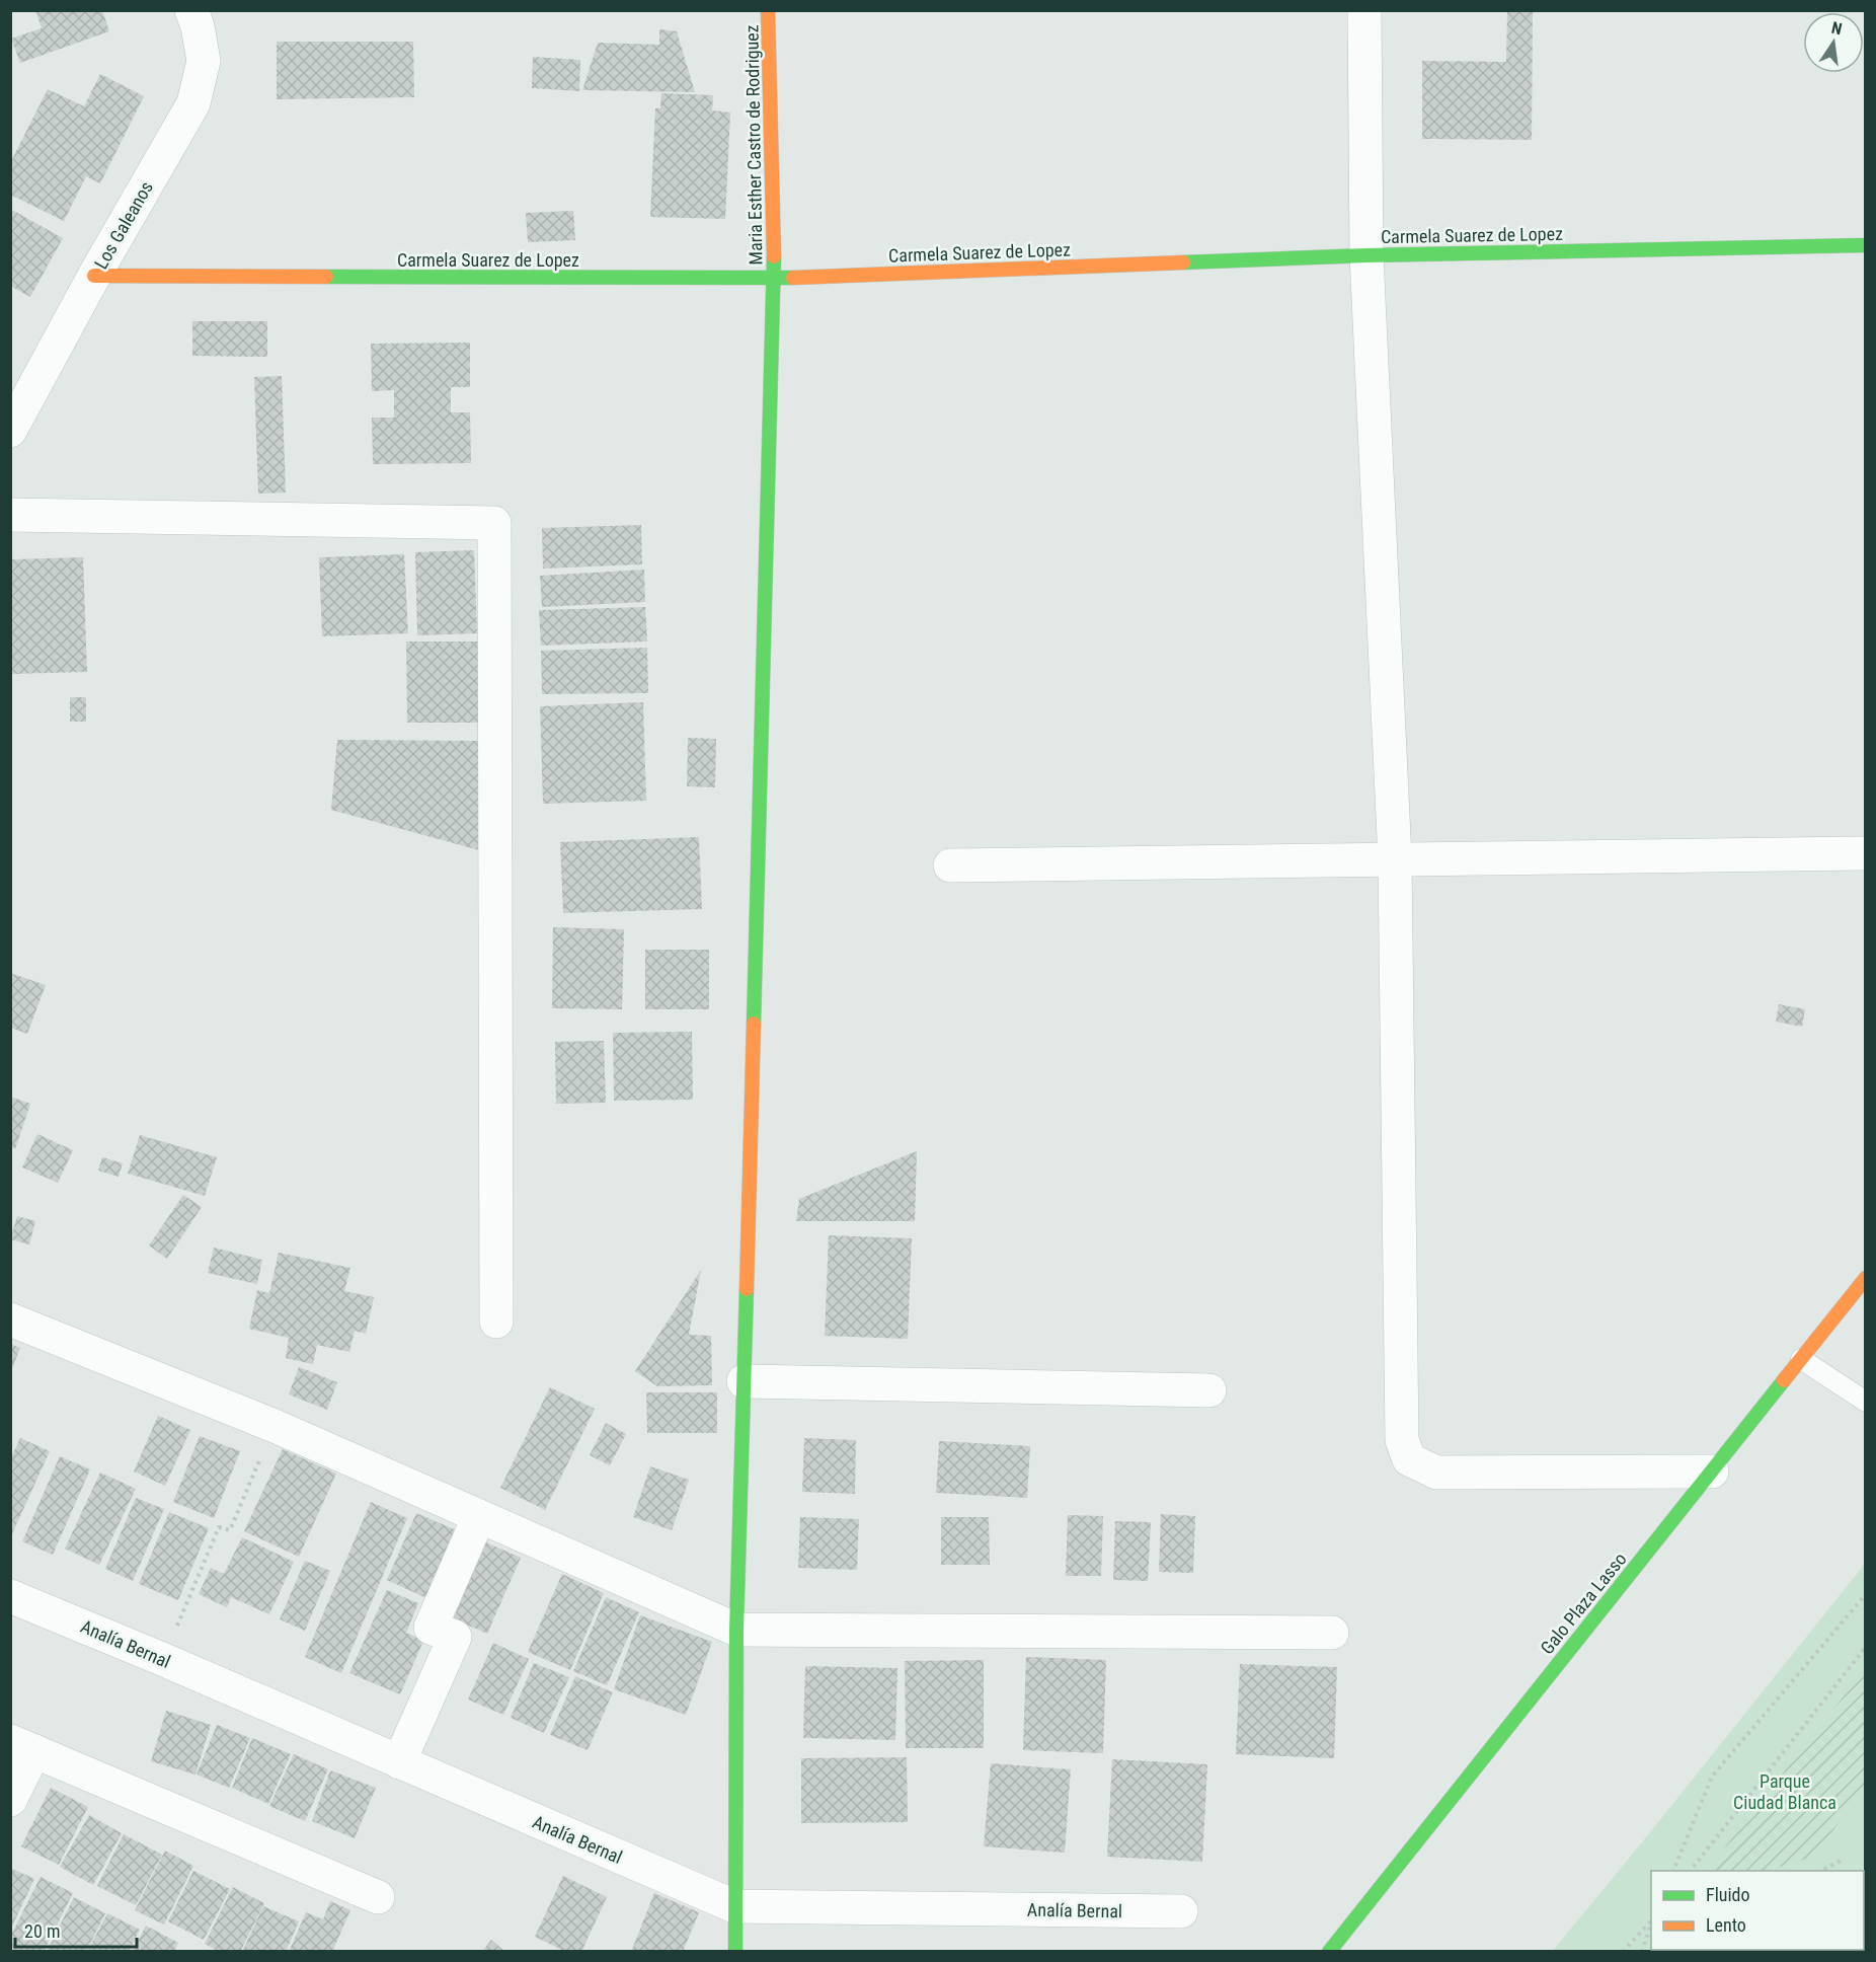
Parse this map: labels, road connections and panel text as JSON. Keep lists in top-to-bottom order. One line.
{"streets":{"street":["Maria Esther Castro de Rodriguez","Los Galeanos","Carmela Suarez de Lopez","Galo Plaza Lasso","Analía Bernal"]},"crossings":[["Maria Esther Castro de Rodriguez","Carmela Suarez de Lopez"],["Maria Esther Castro de Rodriguez","Analía Bernal"],["Los Galeanos","Carmela Suarez de Lopez"]],"parks":["Parque Ciudad Blanca"],"legend":["Fluido","Lento"],"scale_bar":"20 m","north":"top"}
